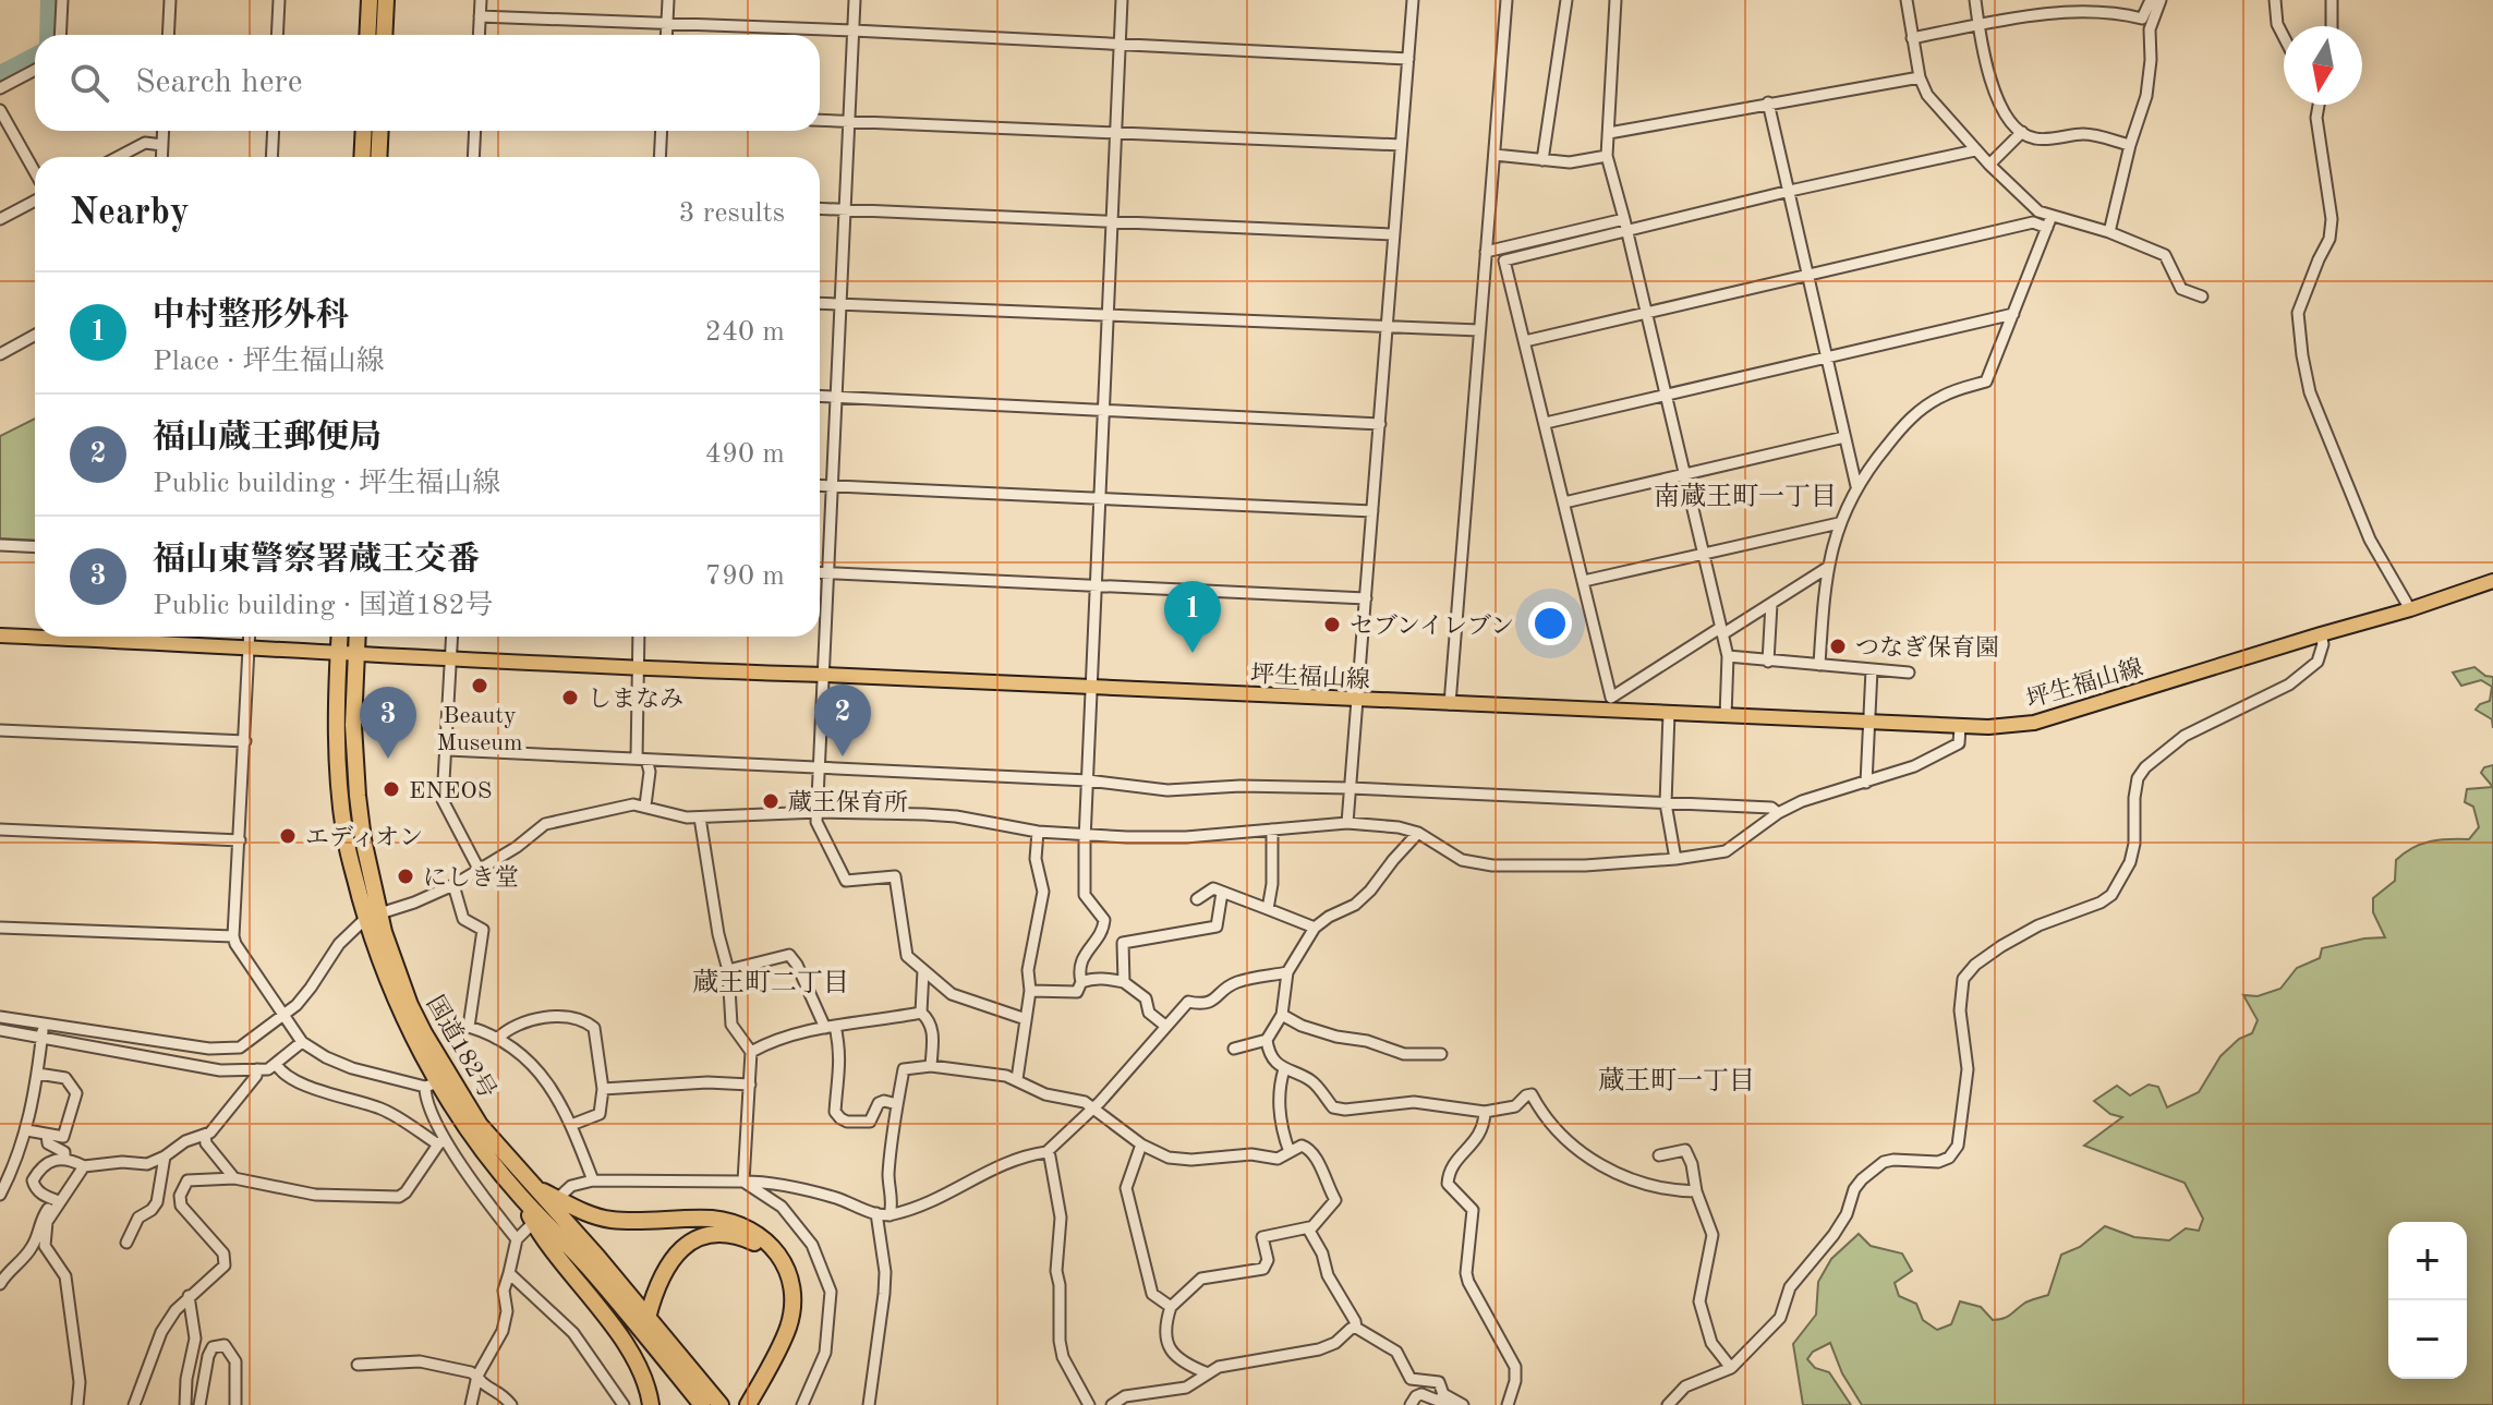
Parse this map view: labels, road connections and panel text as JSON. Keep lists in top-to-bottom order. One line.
{"streets":{"highway":["国道182号"],"main road":["坪生福山線"]},"crossings":[["坪生福山線","国道182号"]],"districts":["南蔵王町一丁目","蔵王町二丁目","蔵王町一丁目"],"places":["セブンイレブン","つなぎ保育園","Beauty Museum","しまなみ","ENEOS","蔵王保育所","エディオン","にしき堂"],"north":"bottom","page":{"search":"Search here","heading":["Nearby","3 results"],"list":[{"mark":"1","name":"中村整形外科","note":"Place · 坪生福山線","value":"240 m"},{"mark":"2","name":"福山蔵王郵便局","note":"Public building · 坪生福山線","value":"490 m"},{"mark":"3","name":"福山東警察署蔵王交番","note":"Public building · 国道182号","value":"790 m"}],"pins":["1","2","3"],"map_buttons":["+","−"]}}
